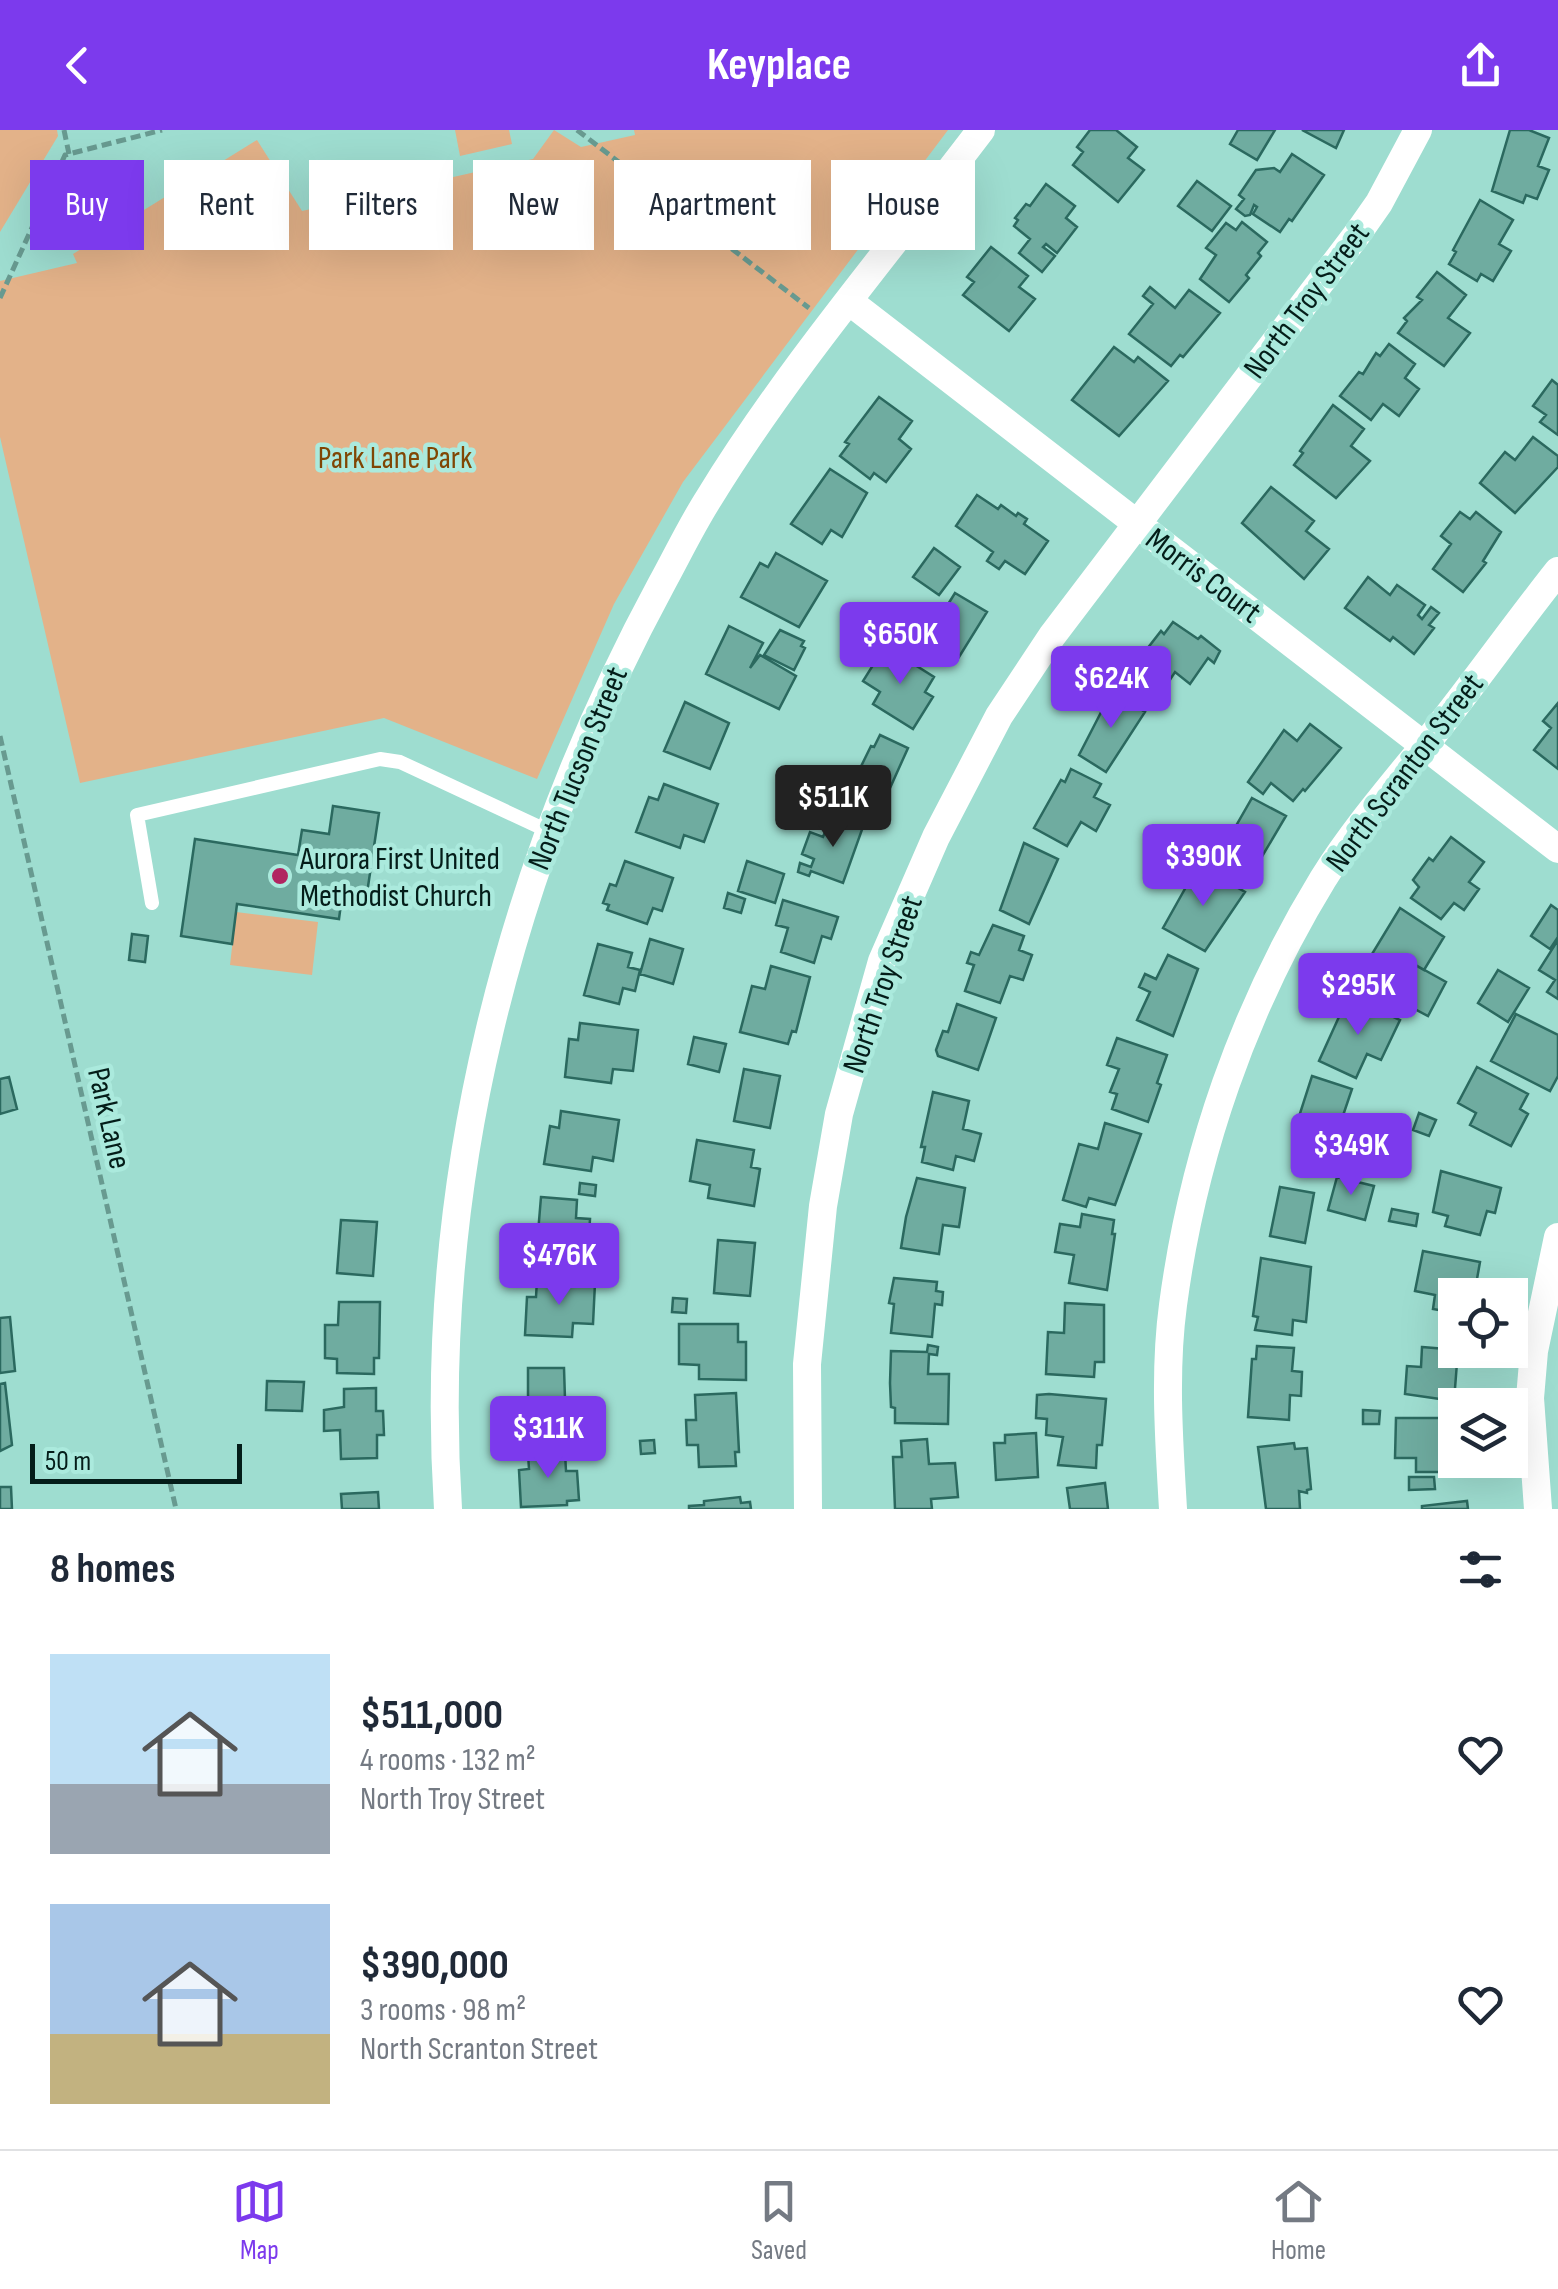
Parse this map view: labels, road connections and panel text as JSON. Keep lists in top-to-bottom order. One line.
{"streets":{"street":["North Troy Street","Morris Court","North Tucson Street","North Scranton Street"],"path":["Park Lane"]},"crossings":[["North Troy Street","Morris Court"],["Morris Court","North Tucson Street"],["Morris Court","North Scranton Street"]],"parks":["Park Lane Park"],"places":["Aurora First United Methodist Church"],"scale_bar":"50 m","page":{"header":"Keyplace","chip":["Buy","Rent","Filters","New","Apartment","House"],"price":["$650K","$624K","$511K","$390K","$295K","$349K","$476K","$311K"],"scale":"50 m","heading":"8 homes","list":[{"name":"$511,000","note":"4 rooms · 132 m² · North Troy Street"},{"name":"$390,000","note":"3 rooms · 98 m² · North Scranton Street"}],"tabs":["Map","Saved","Home"]}}
